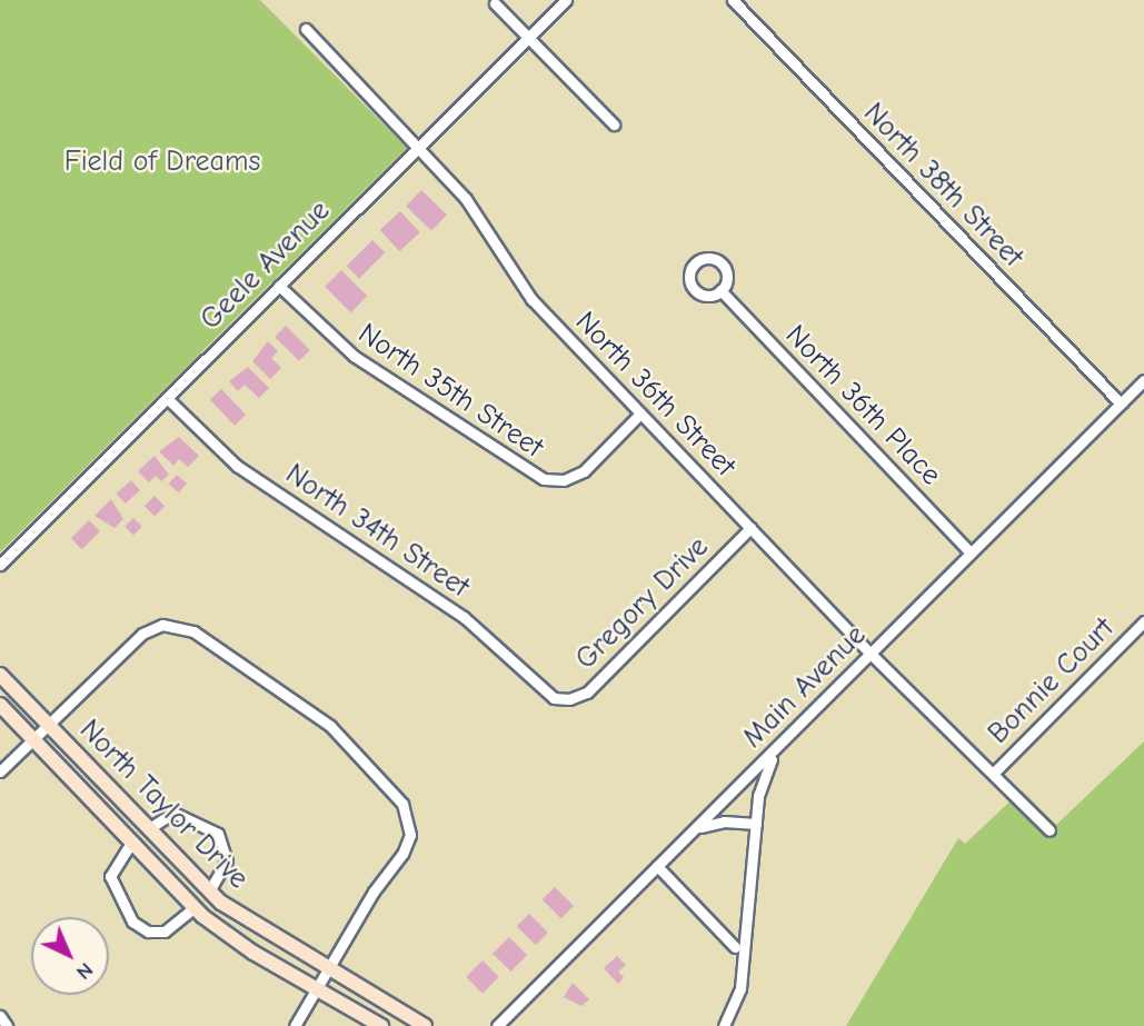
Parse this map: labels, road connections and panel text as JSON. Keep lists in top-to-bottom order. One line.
{"streets":{"main road":["North Taylor Drive"],"street":["North 38th Street","Geele Avenue","North 35th Street","North 36th Street","North 36th Place","North 34th Street","Gregory Drive","Bonnie Court","Main Avenue"]},"crossings":[["North 38th Street","Main Avenue"],["Geele Avenue","North 35th Street"],["Geele Avenue","North 36th Street"],["Geele Avenue","North 34th Street"],["North 35th Street","North 36th Street"],["North 36th Street","Gregory Drive"],["North 36th Street","Bonnie Court"],["North 36th Street","Main Avenue"],["North 36th Place","Main Avenue"],["North 34th Street","Gregory Drive"]],"parks":["Field of Dreams"],"north":"bottom right"}
